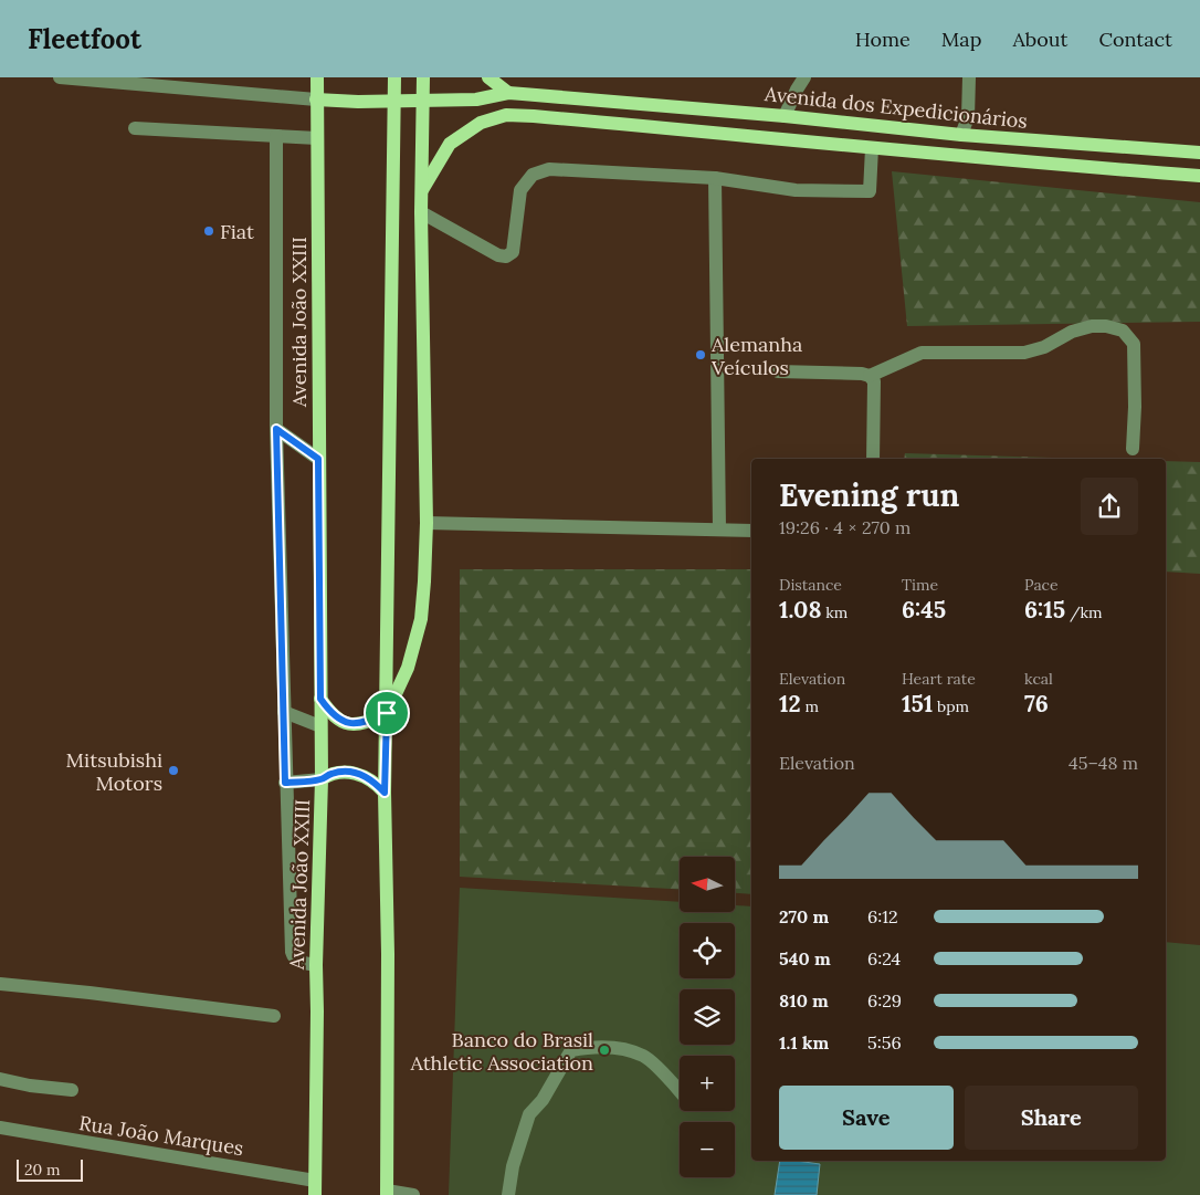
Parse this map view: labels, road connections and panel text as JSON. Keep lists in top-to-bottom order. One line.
{"streets":{"main road":["Avenida dos Expedicionários","Avenida João XXIII"],"street":["Rua João Marques"]},"crossings":[["Avenida dos Expedicionários","Avenida João XXIII"],["Avenida João XXIII","Rua João Marques"]],"places":["Fiat","Alemanha Veículos","Mitsubishi Motors","Banco do Brasil Athletic Association"],"scale_bar":"20 m","north":"left","page":{"header":"Fleetfoot","nav":["Home","Map","About","Contact"],"heading":["Evening run","19:26 · 4 × 270 m"],"stats":[["Distance","1.08 km"],["Time","6:45"],["Pace","6:15 /km"],["Elevation","12 m"],["Heart rate","151 bpm"],["kcal","76"]],"chart":["Elevation","45–48 m"],"map_buttons":["+","−"],"list":[{"name":"270 m","note":"6:12"},{"name":"540 m","note":"6:24"},{"name":"810 m","note":"6:29"},{"name":"1.1 km","note":"5:56"}],"buttons":["Save","Share"],"scale":"20 m"}}
